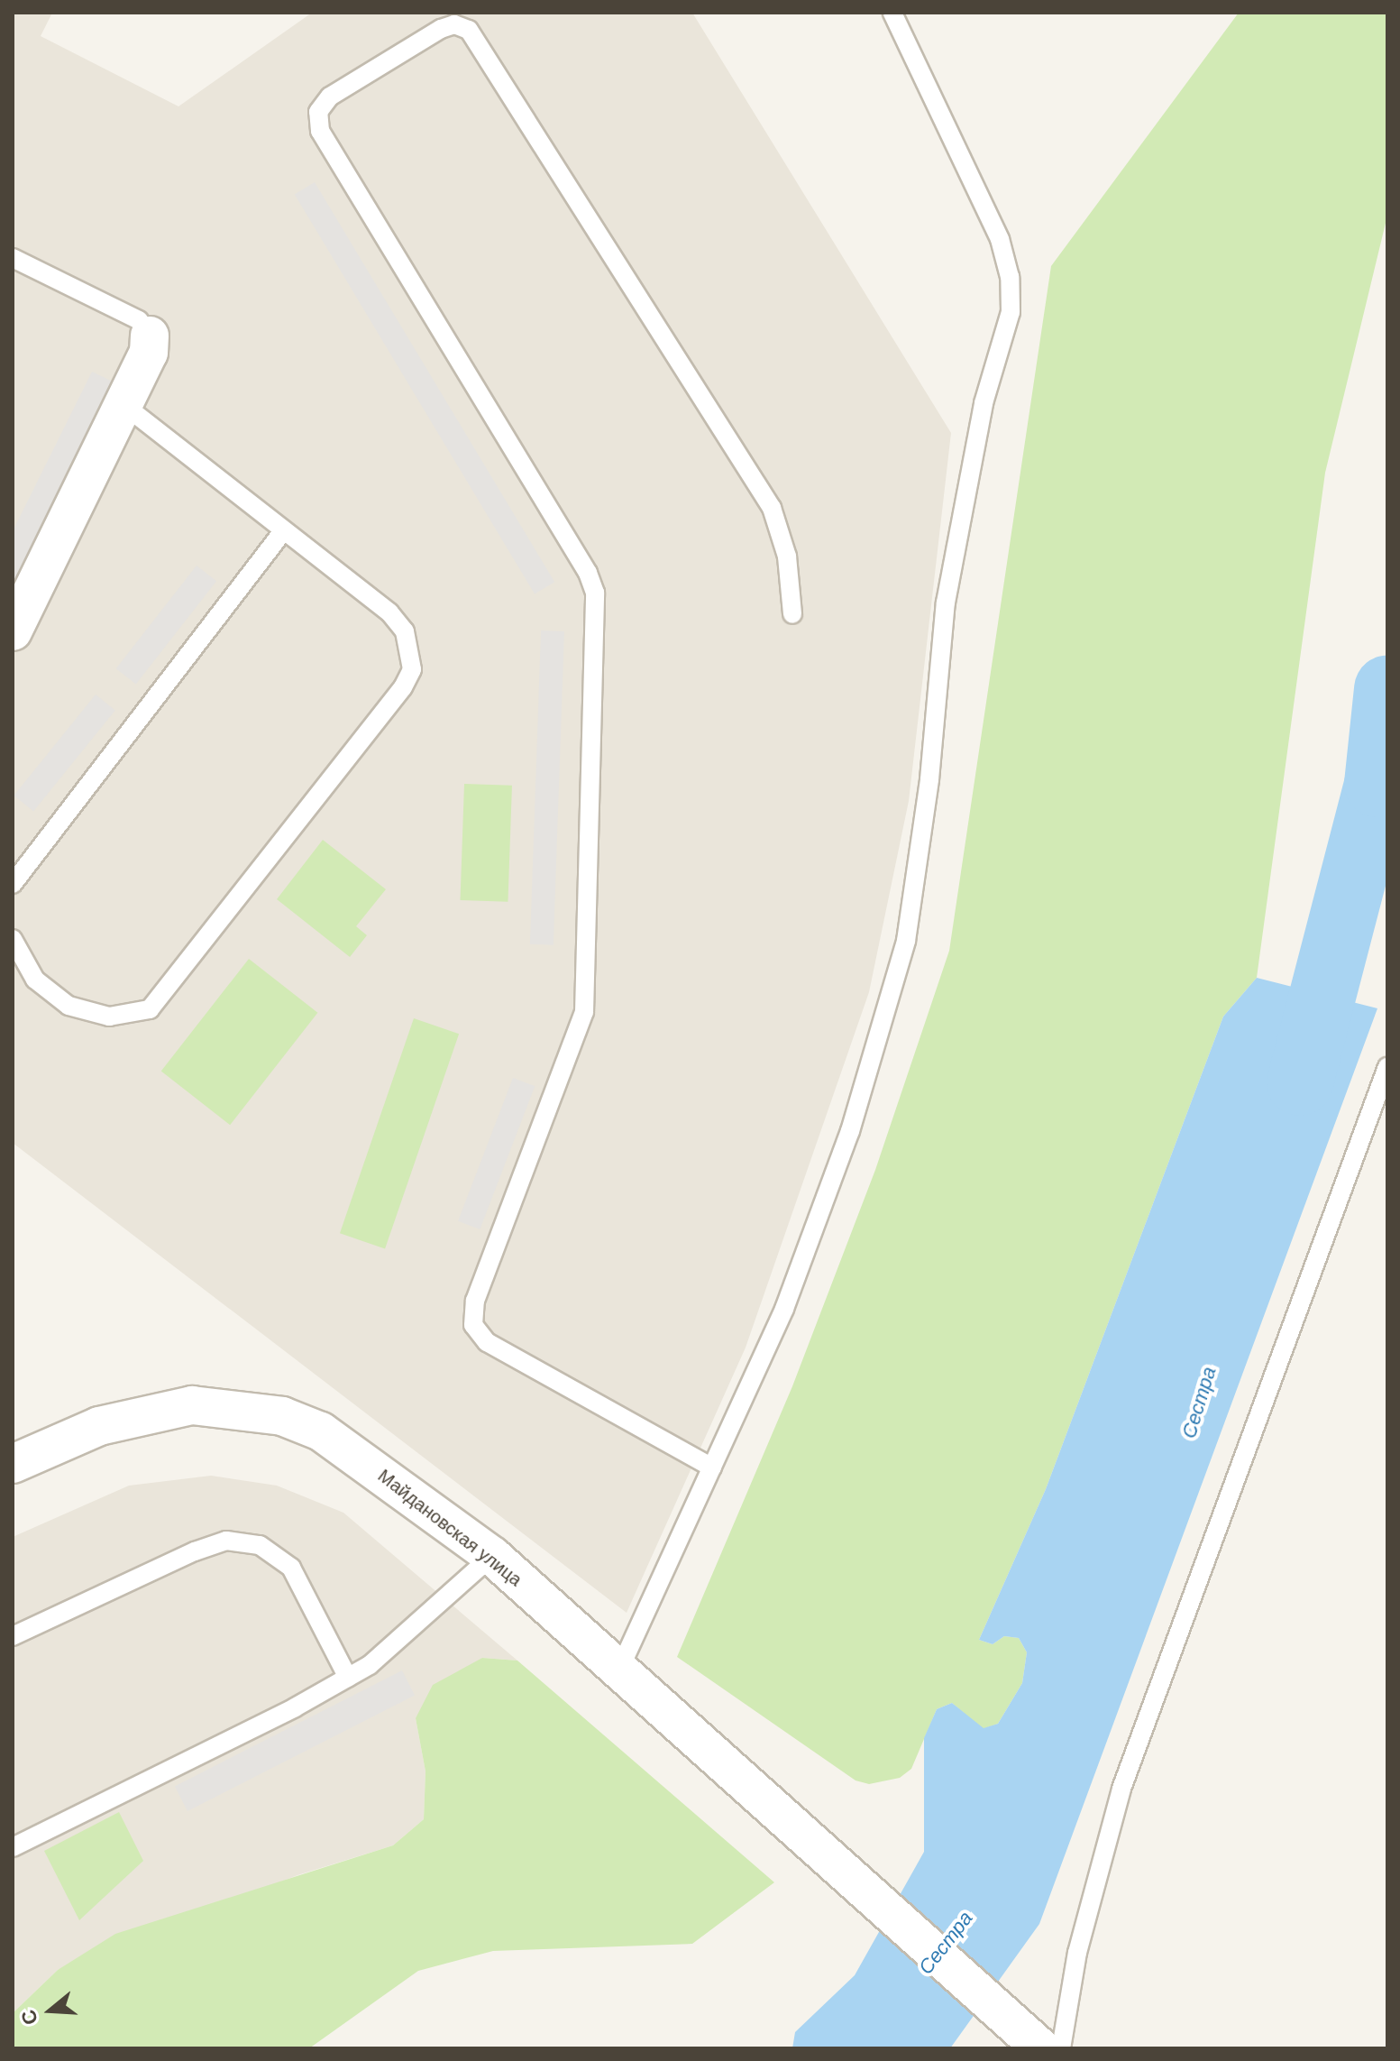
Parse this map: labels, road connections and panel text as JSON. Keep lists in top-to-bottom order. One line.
{"streets":{"street":["Майдановская улица"]},"water":["Сестра"],"north":"left"}
